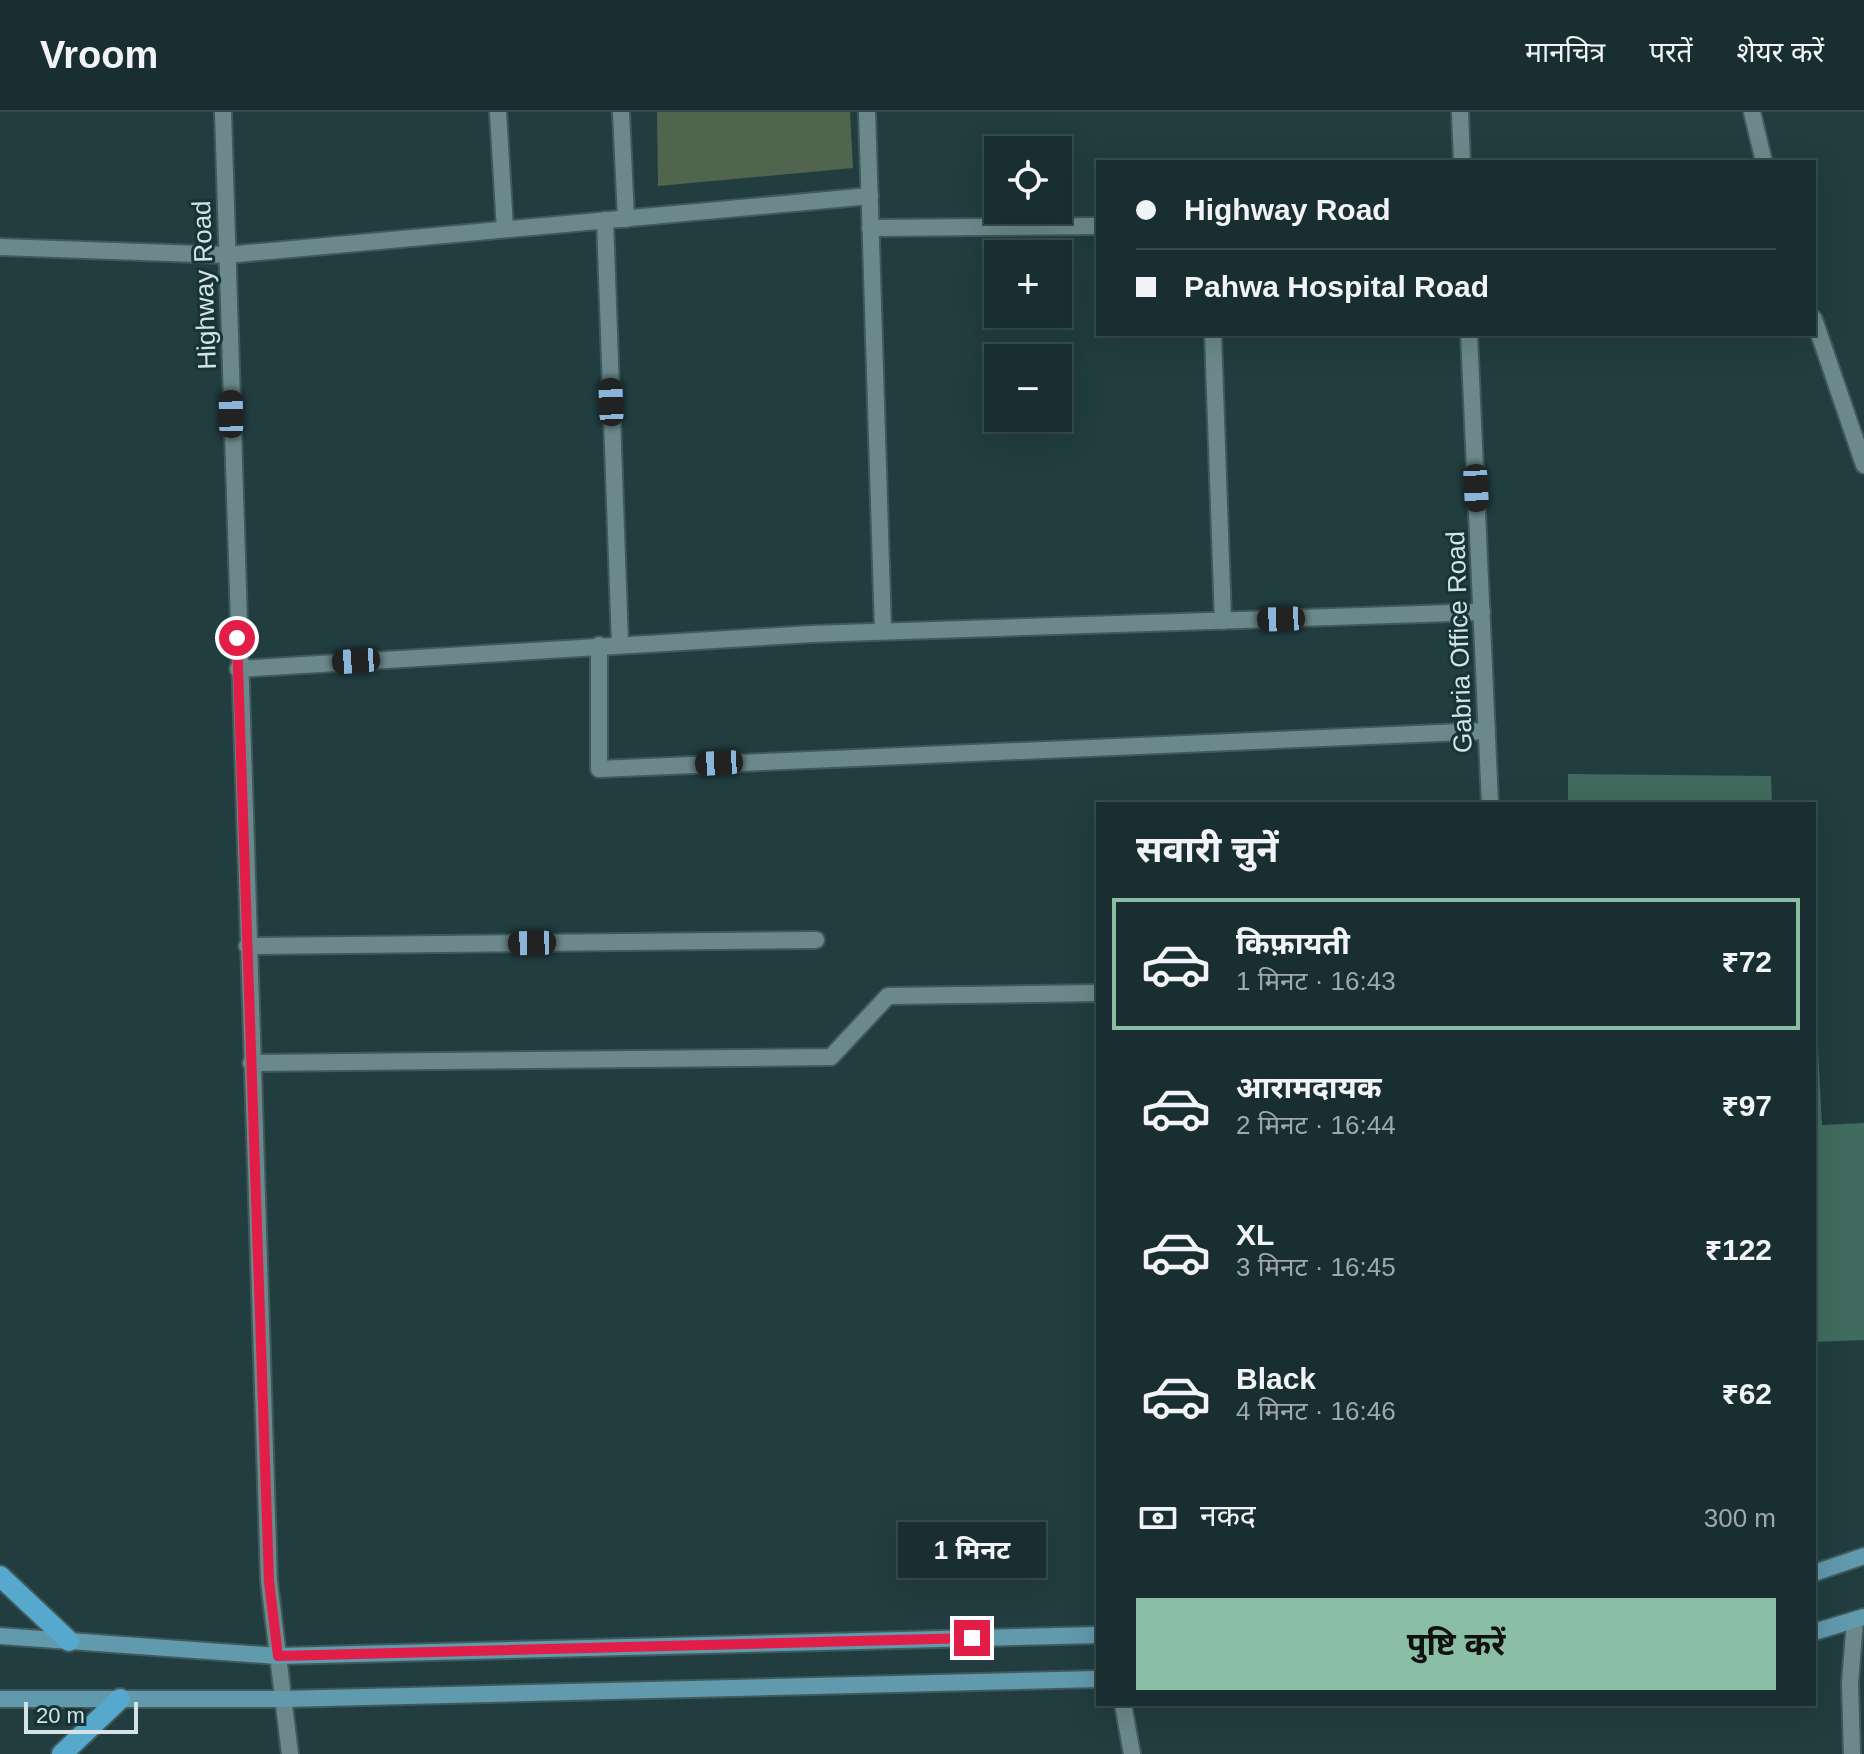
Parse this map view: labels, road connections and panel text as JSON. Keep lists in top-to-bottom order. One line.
{"streets":{"street":["Highway Road","Gabria Office Road"]},"scale_bar":"20 m","page":{"header":"Vroom","nav":["मानचित्र","परतें","शेयर करें"],"map_buttons":["+","−"],"banner":["Highway Road","Pahwa Hospital Road"],"heading":"सवारी चुनें","list":[{"name":"किफ़ायती","note":"1 मिनट · 16:43","value":"₹72"},{"name":"आरामदायक","note":"2 मिनट · 16:44","value":"₹97"},{"name":"XL","note":"3 मिनट · 16:45","value":"₹122"},{"name":"Black","note":"4 मिनट · 16:46","value":"₹62"}],"pay":["नकद","300 m"],"bubble":"1 मिनट","buttons":"पुष्टि करें","scale":"20 m"}}
